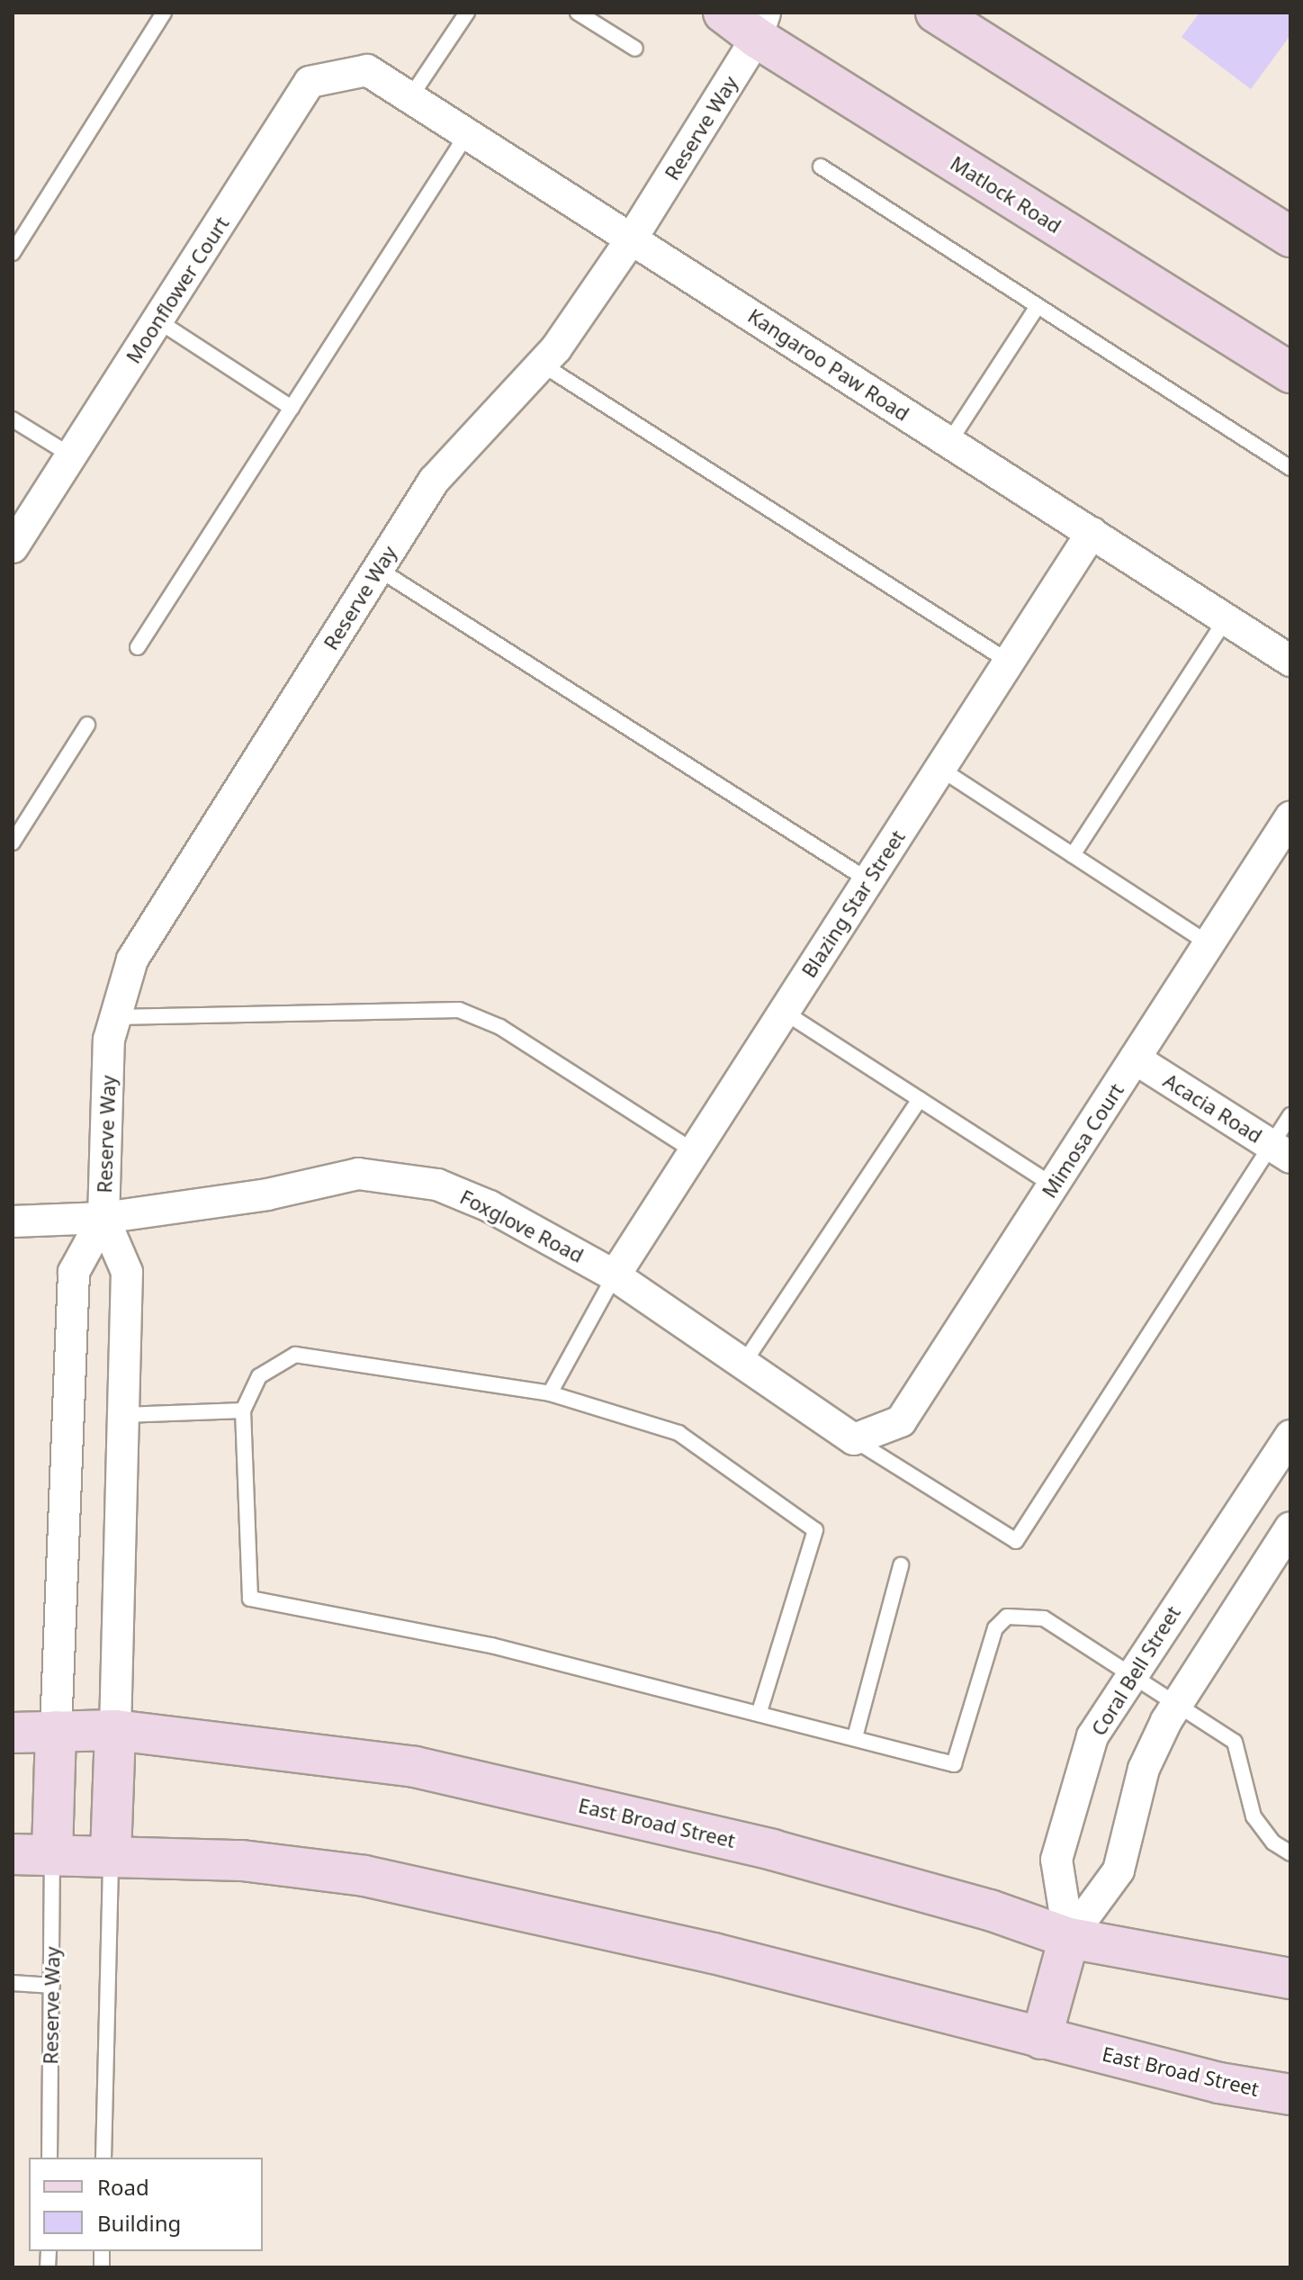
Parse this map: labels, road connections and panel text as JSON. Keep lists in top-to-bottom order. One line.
{"streets":{"main road":["Matlock Road","East Broad Street"],"street":["Reserve Way","Moonflower Court","Kangaroo Paw Road","Blazing Star Street","Acacia Road","Mimosa Court","Foxglove Road","Coral Bell Street"]},"crossings":[["Reserve Way","Matlock Road"],["Reserve Way","Kangaroo Paw Road"],["Reserve Way","Foxglove Road"],["Reserve Way","East Broad Street"],["Moonflower Court","Kangaroo Paw Road"],["Kangaroo Paw Road","Blazing Star Street"],["Blazing Star Street","Foxglove Road"],["Acacia Road","Mimosa Court"],["Mimosa Court","Foxglove Road"],["Coral Bell Street","East Broad Street"]],"legend":["Road","Building"]}
